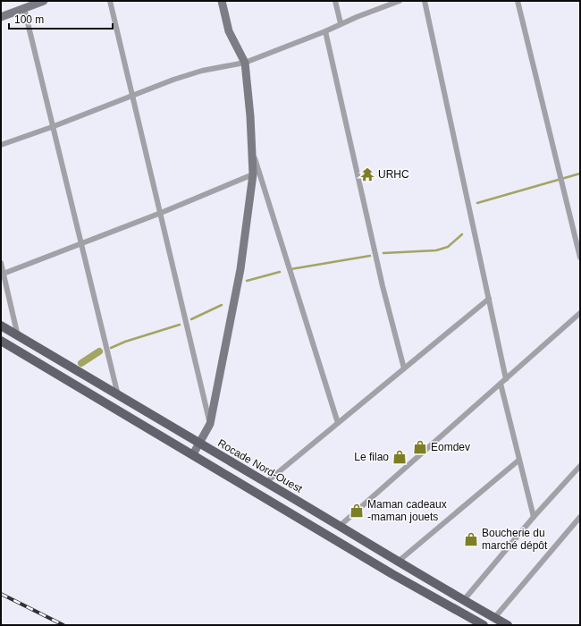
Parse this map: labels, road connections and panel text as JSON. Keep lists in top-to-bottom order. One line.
{"streets":{"main road":["Rocade Nord-Ouest"]},"places":{"temple":["URHC"],"shop":["Eomdev","Le filao","Maman cadeaux -maman jouets","Boucherie du marché dépôt"]},"scale_bar":"100 m"}
